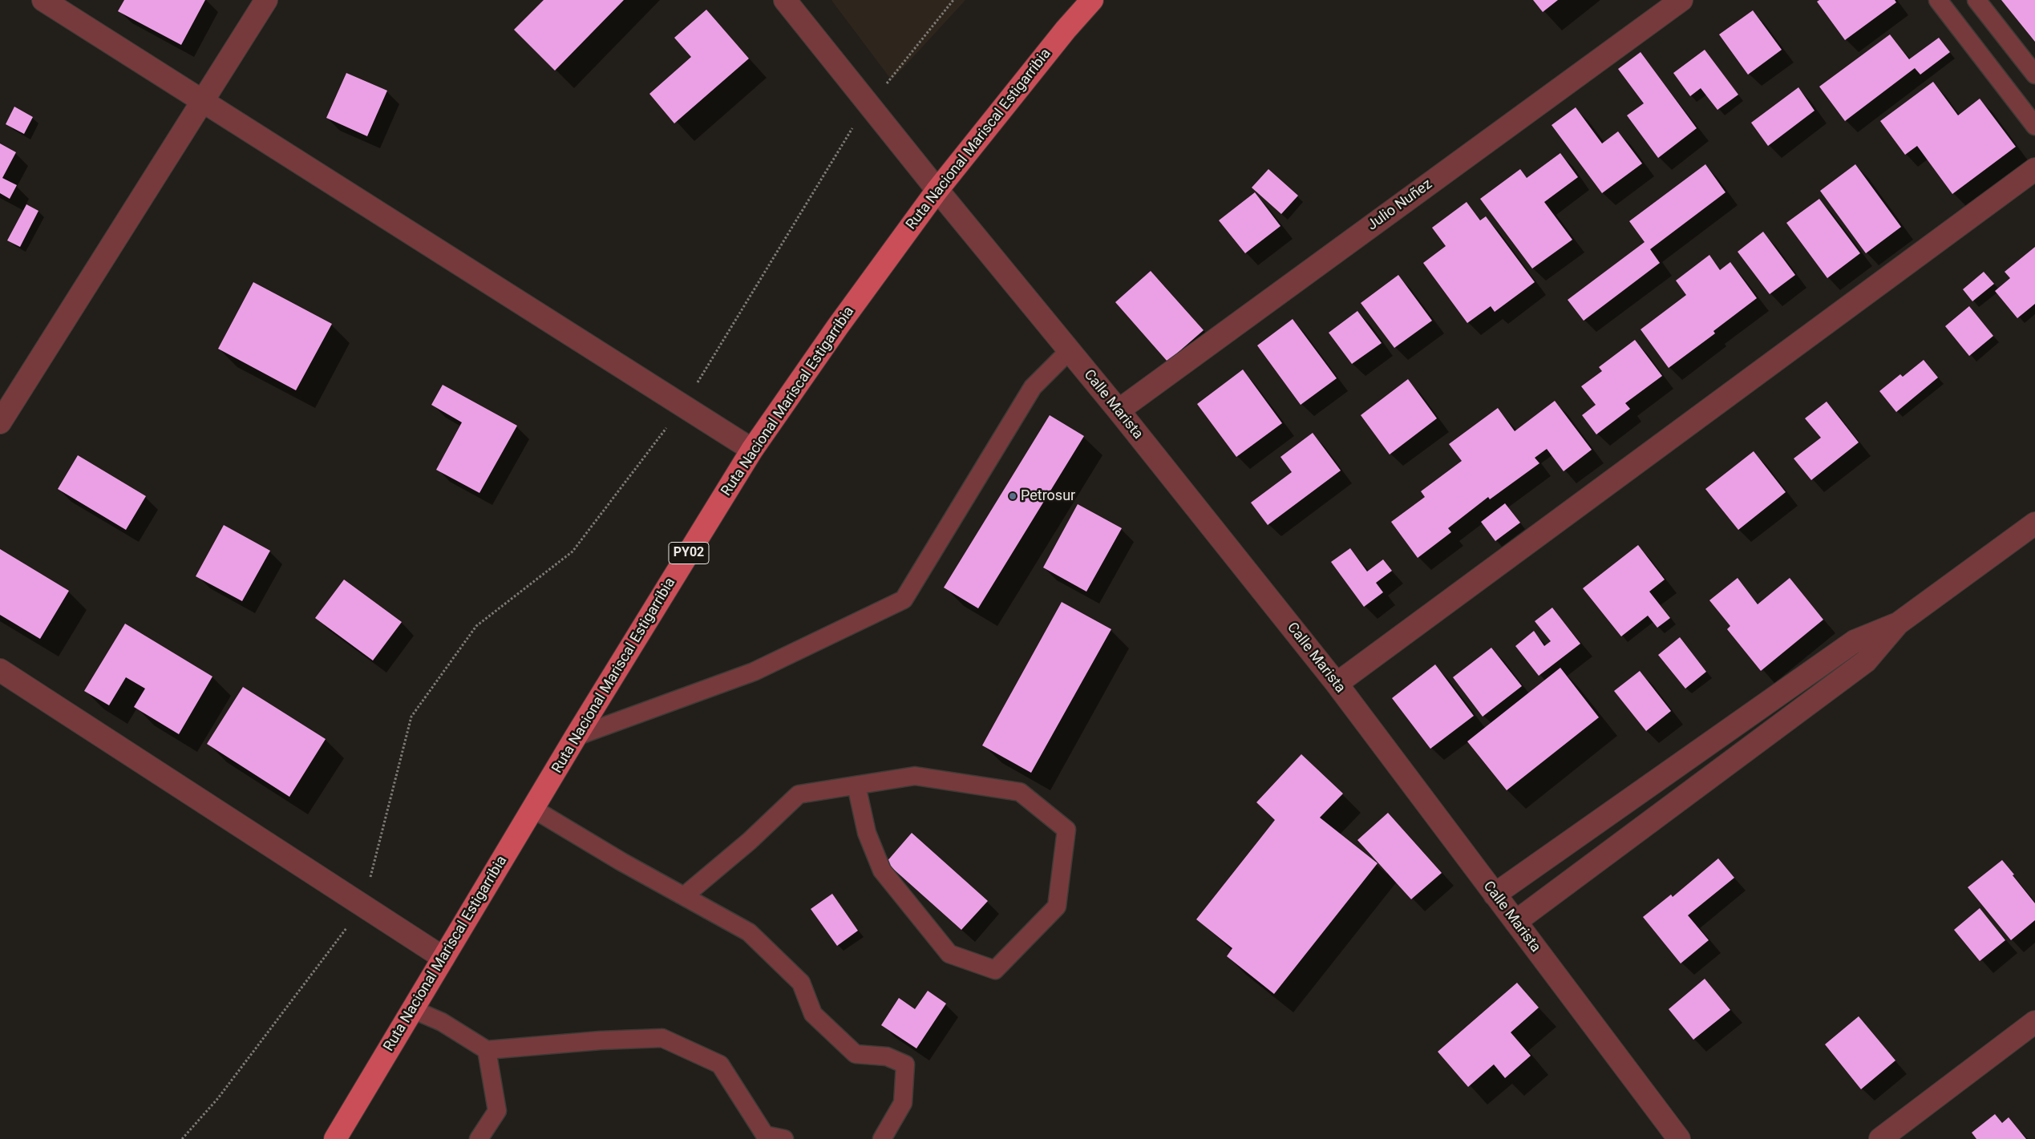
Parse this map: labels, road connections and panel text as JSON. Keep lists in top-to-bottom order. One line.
{"streets":{"main road":["Ruta Nacional Mariscal Estigarribia","PY02"],"street":["Julio Nuñez","Calle Marista"]},"crossings":[["Ruta Nacional Mariscal Estigarribia","Calle Marista"],["Julio Nuñez","Calle Marista"]],"places":["Petrosur"]}
